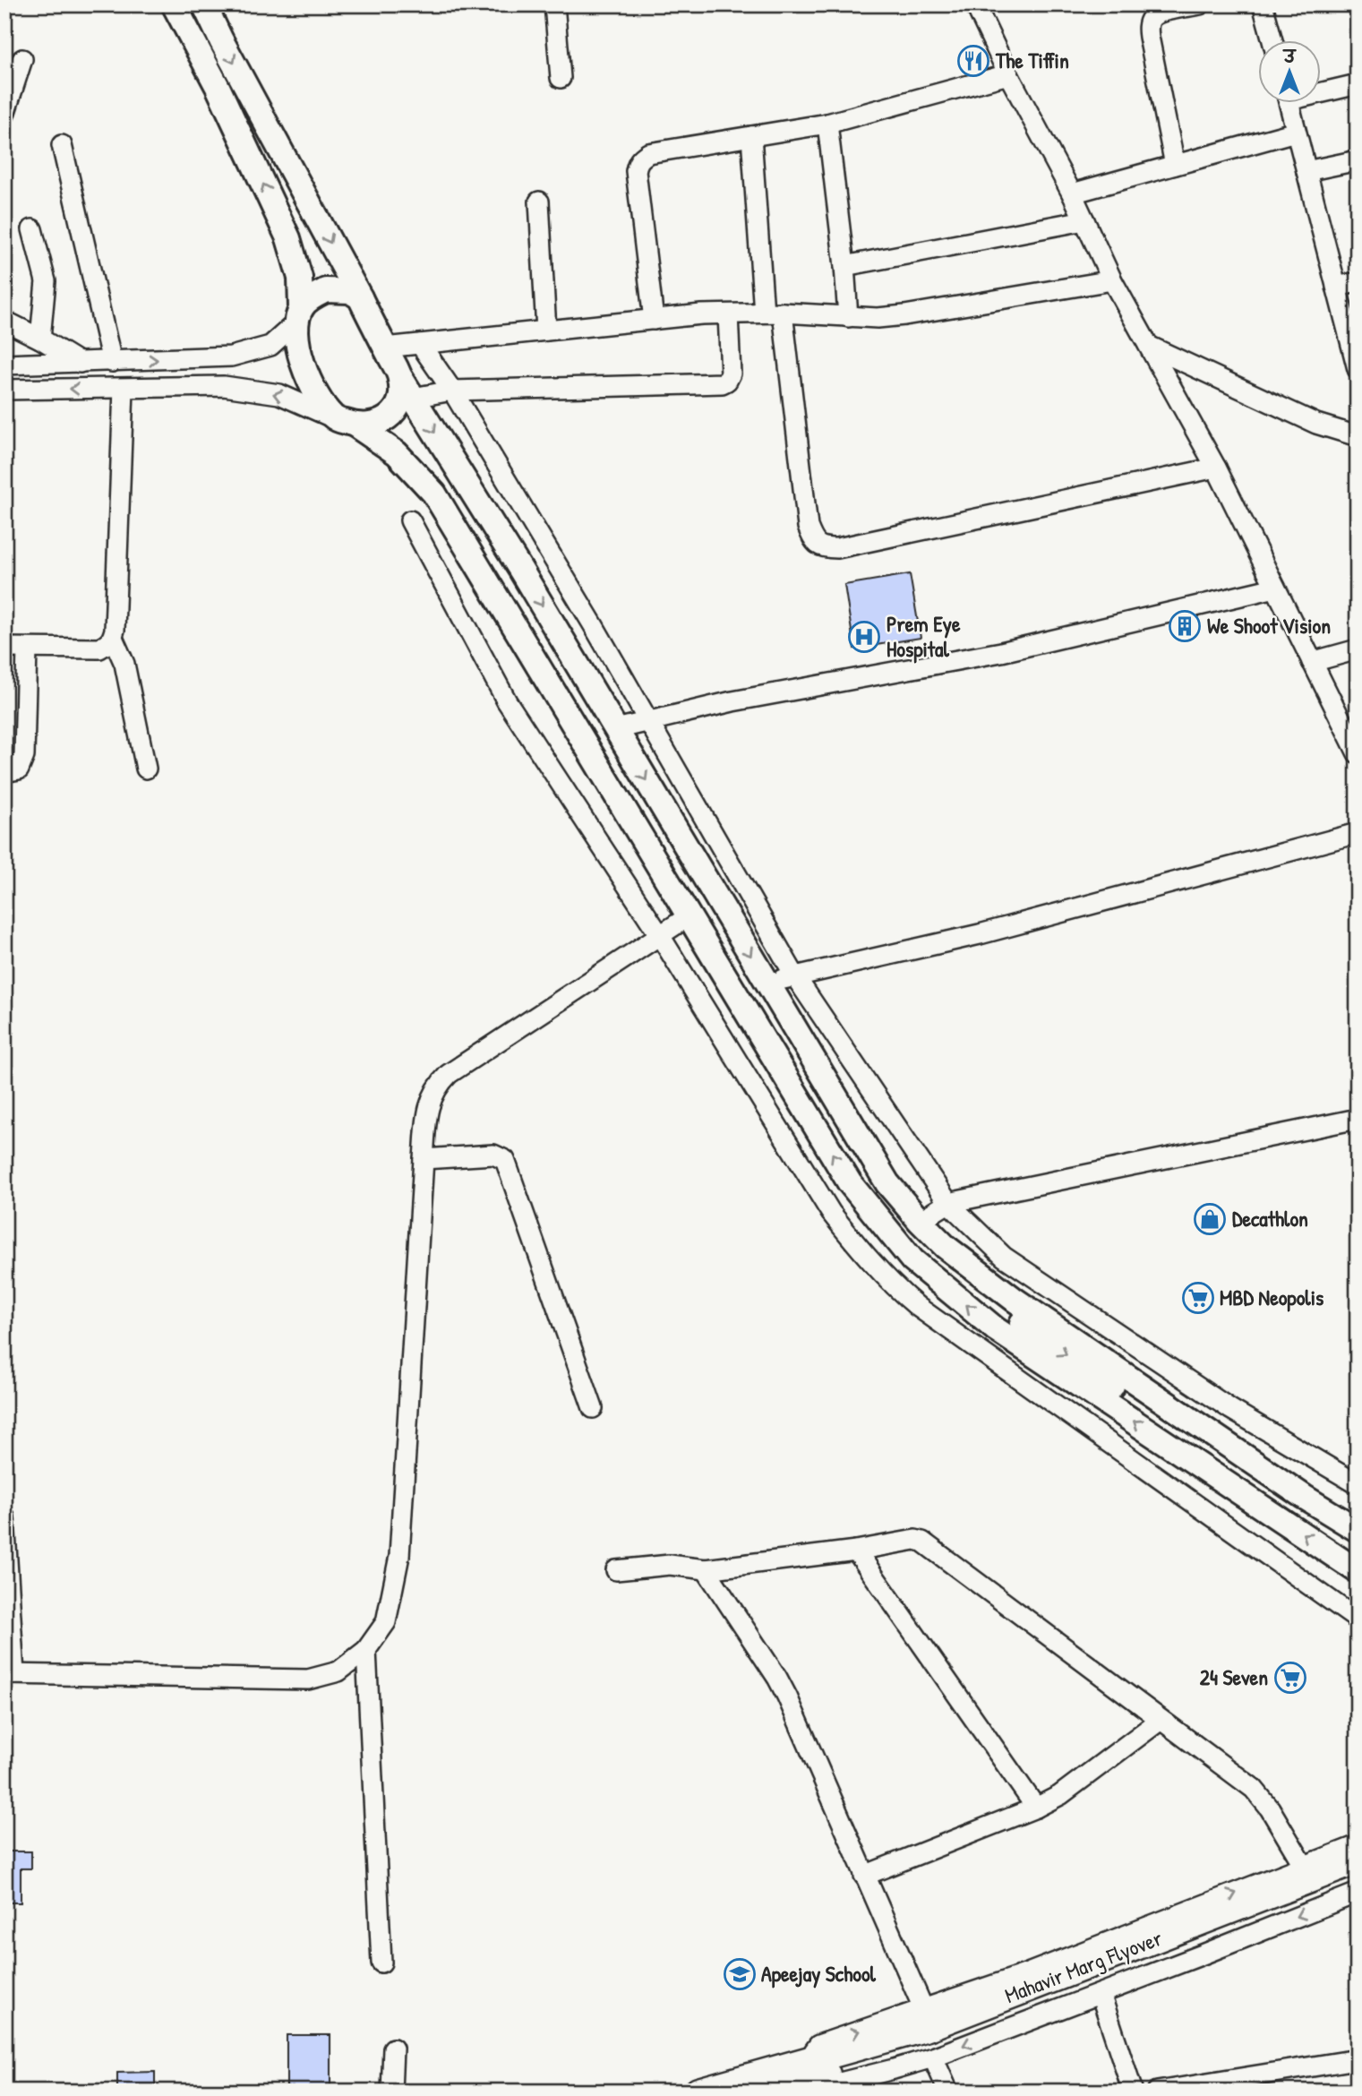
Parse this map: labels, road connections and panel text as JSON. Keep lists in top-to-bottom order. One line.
{"streets":{"highway":["Mahavir Marg Flyover"]},"places":{"restaurant":["The Tiffin"],"building":["We Shoot Vision"],"hospital":["Prem Eye Hospital"],"shop":["Decathlon"],"supermarket":["MBD Neopolis","24 Seven"],"school or university":["Apeejay School"]},"north":"top"}
